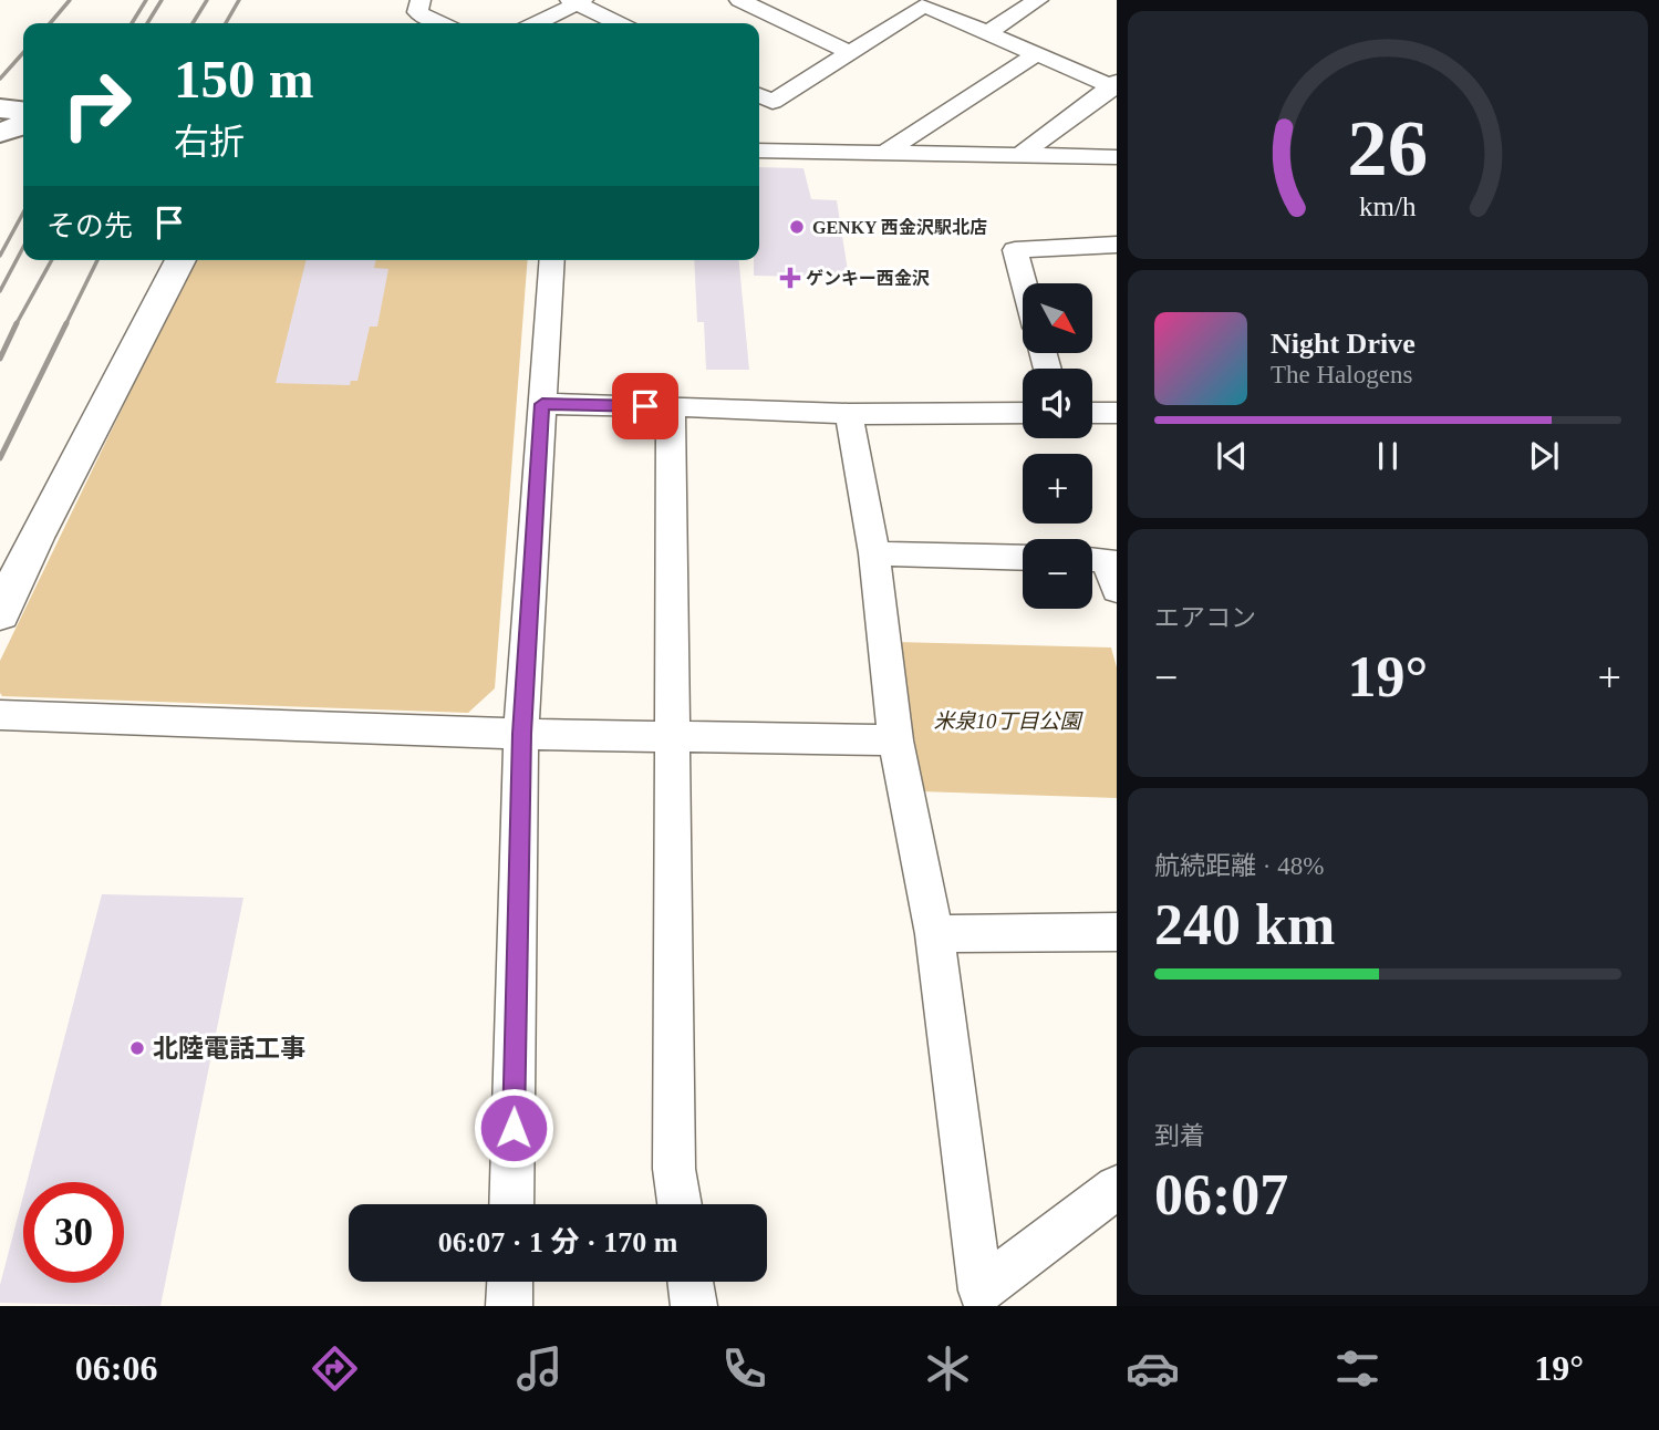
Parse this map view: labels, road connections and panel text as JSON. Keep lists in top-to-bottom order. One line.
{"parks":["米泉10丁目公園"],"places":{"other":["GENKY 西金沢駅北店","北陸電話工事"],"health":["ゲンキー西金沢"]},"north":"bottom right","page":{"turn":["150 m","右折"],"then":"その先","map_buttons":["+","−"],"song":["Night Drive","The Halogens"],"tile":["エアコン",["航続距離 · 48%","240 km"],["到着","06:07"]],"heat":["−","19°","+"],"limit":"30","trip":"06:07 · 1 分 · 170 m","tabs":["06:06","19°"],"gauge":["26","km/h"]}}
